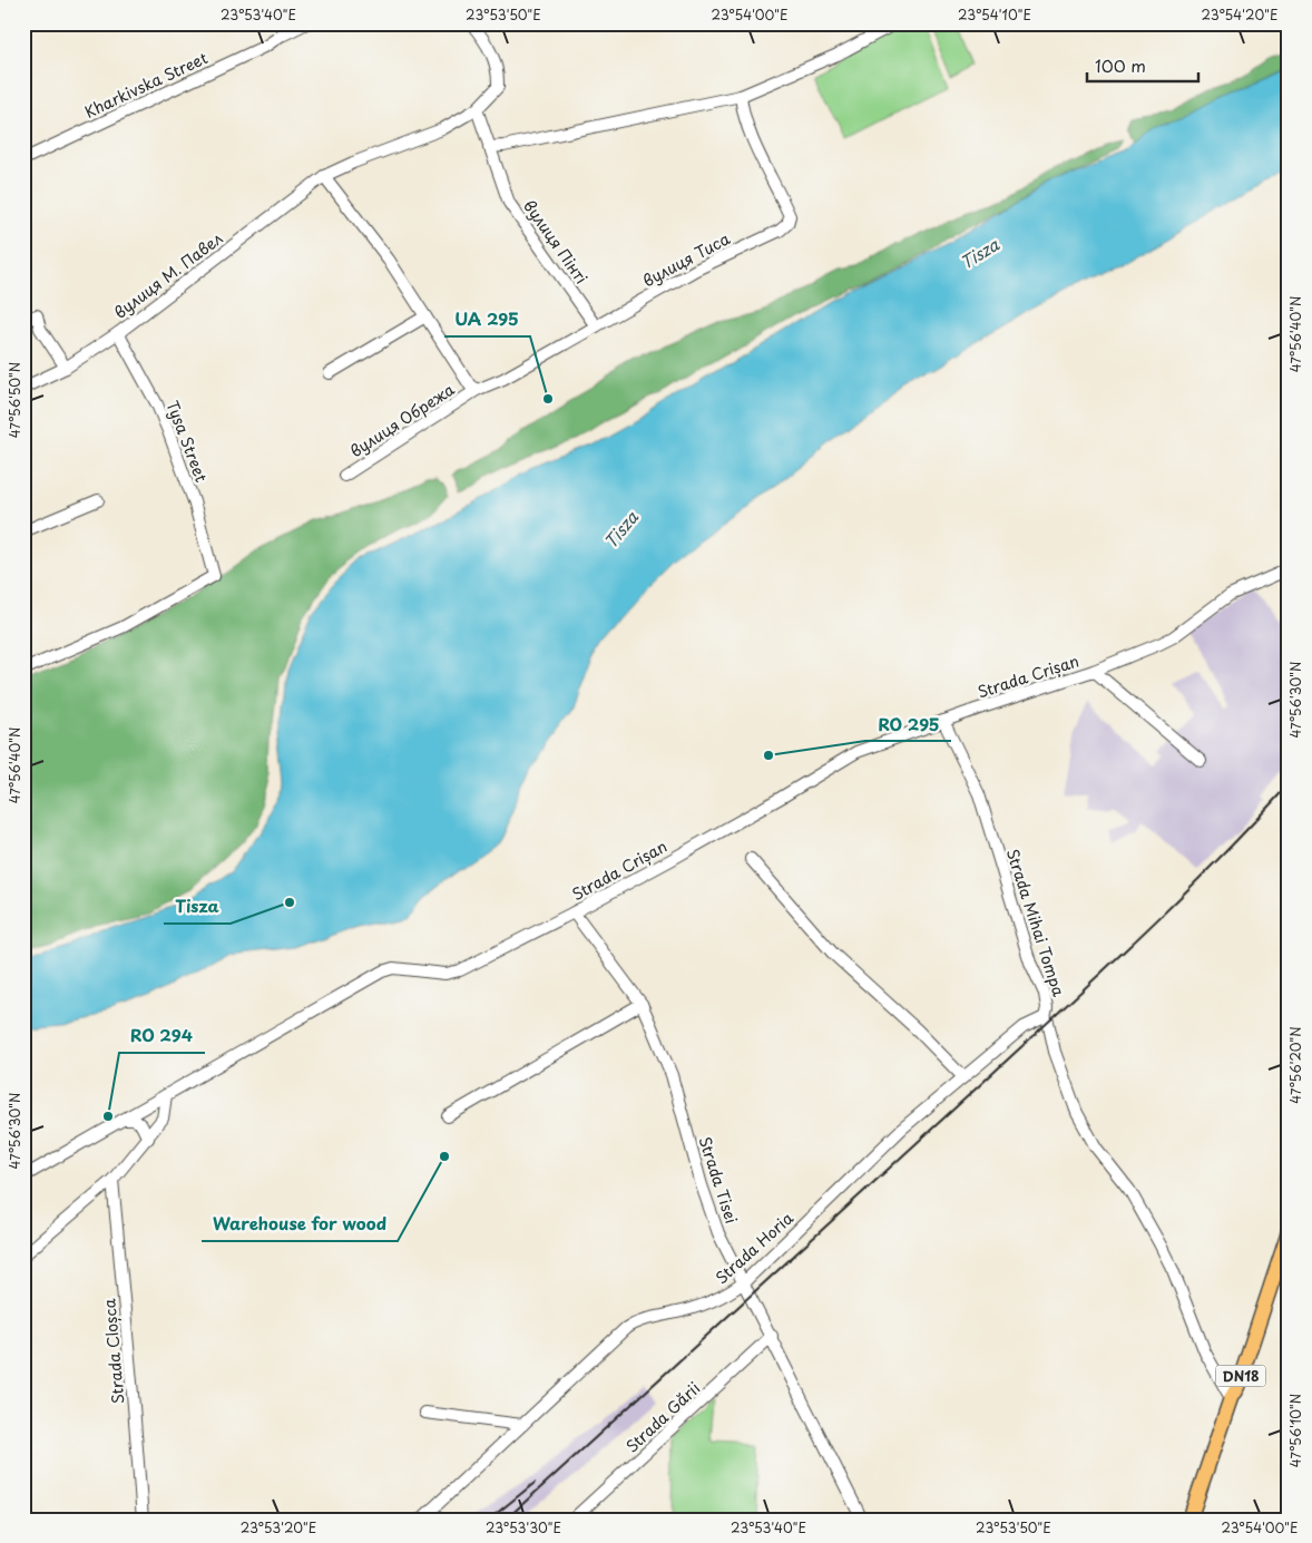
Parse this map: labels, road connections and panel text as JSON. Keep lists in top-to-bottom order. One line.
{"streets":{"main road":["DN18"],"street":["Kharkivska Street","вулиця Пінті","вулиця Тиса","вулиця М. Павел","вулиця Обрежа","Tysa Street","Strada Crișan","Strada Mihai Tompa","Strada Tisei","Strada Horia","Strada Cloșca","Strada Gării"]},"crossings":[["вулиця Пінті","вулиця Тиса"],["вулиця Пінті","вулиця М. Павел"],["вулиця Тиса","вулиця Обрежа"],["вулиця М. Павел","Tysa Street"],["Strada Crișan","Strada Mihai Tompa"],["Strada Crișan","Strada Tisei"],["Strada Mihai Tompa","Strada Horia"],["Strada Mihai Tompa","DN18"],["Strada Tisei","Strada Horia"],["Strada Tisei","Strada Gării"]],"water":["Tisza"],"places":["UA 295","RO 295","Tisza","RO 294","Warehouse for wood"],"scale_bar":"100 m","coordinates":["23°53'40\"E","23°53'50\"E","23°54'00\"E","23°54'10\"E","23°54'20\"E","47°56'40\"N","47°56'50\"N","47°56'30\"N","47°56'20\"N","47°56'10\"N","23°53'20\"E","23°53'30\"E"]}
